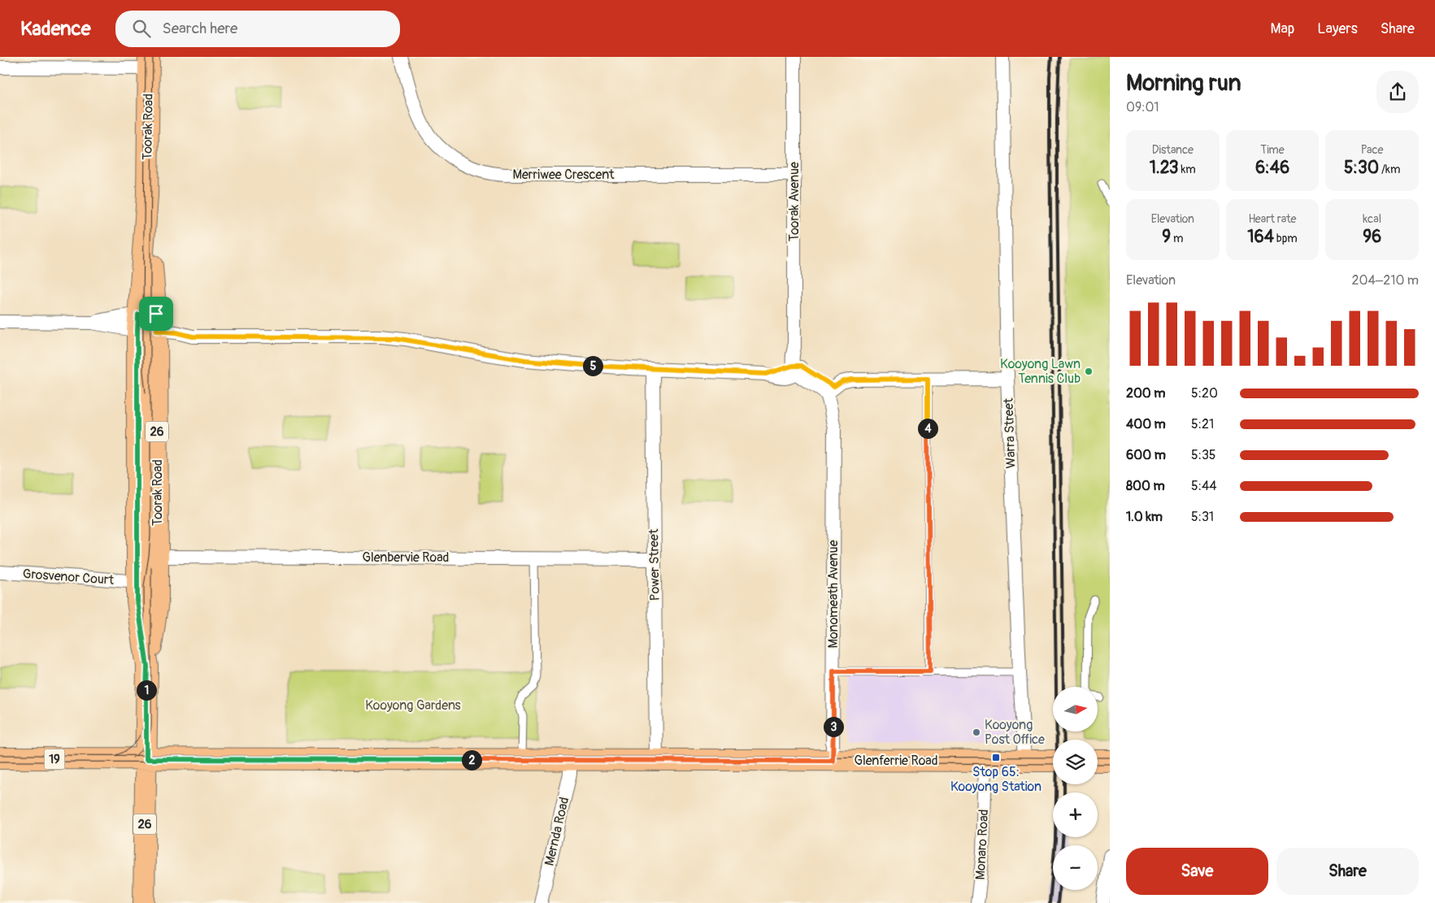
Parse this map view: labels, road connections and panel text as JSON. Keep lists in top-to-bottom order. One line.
{"streets":{"main road":["Toorak Road","26","19","Glenferrie Road"],"street":["Merriwee Crescent","Toorak Avenue","Warra Street","Glenbervie Road","Power Street","Grosvenor Court","Monomeath Avenue","Mernda Road","Monaro Road"]},"crossings":[["Toorak Road","Glenbervie Road"],["Toorak Road","Grosvenor Court"],["Toorak Road","Glenferrie Road"],["Merriwee Crescent","Toorak Avenue"],["Warra Street","Glenferrie Road"],["Glenbervie Road","Power Street"],["Power Street","Glenferrie Road"],["Monomeath Avenue","Glenferrie Road"],["Glenferrie Road","Mernda Road"],["Glenferrie Road","Monaro Road"]],"parks":["Kooyong Gardens"],"places":{"other":["Kooyong Lawn Tennis Club","Kooyong Post Office"],"transit":["Stop 65: Kooyong Station"]},"north":"right","page":{"header":"Kadence","search":"Search here","nav":["Map","Layers","Share"],"heading":["Morning run","09:01"],"stats":[["Distance","1.23 km"],["Time","6:46"],["Pace","5:30 /km"],["Elevation","9 m"],["Heart rate","164 bpm"],["kcal","96"]],"chart":["Elevation","204–210 m"],"pins":["5","4","1","3","2"],"list":[{"name":"200 m","note":"5:20"},{"name":"400 m","note":"5:21"},{"name":"600 m","note":"5:35"},{"name":"800 m","note":"5:44"},{"name":"1.0 km","note":"5:31"}],"map_buttons":["+","−"],"buttons":["Save","Share"]}}
